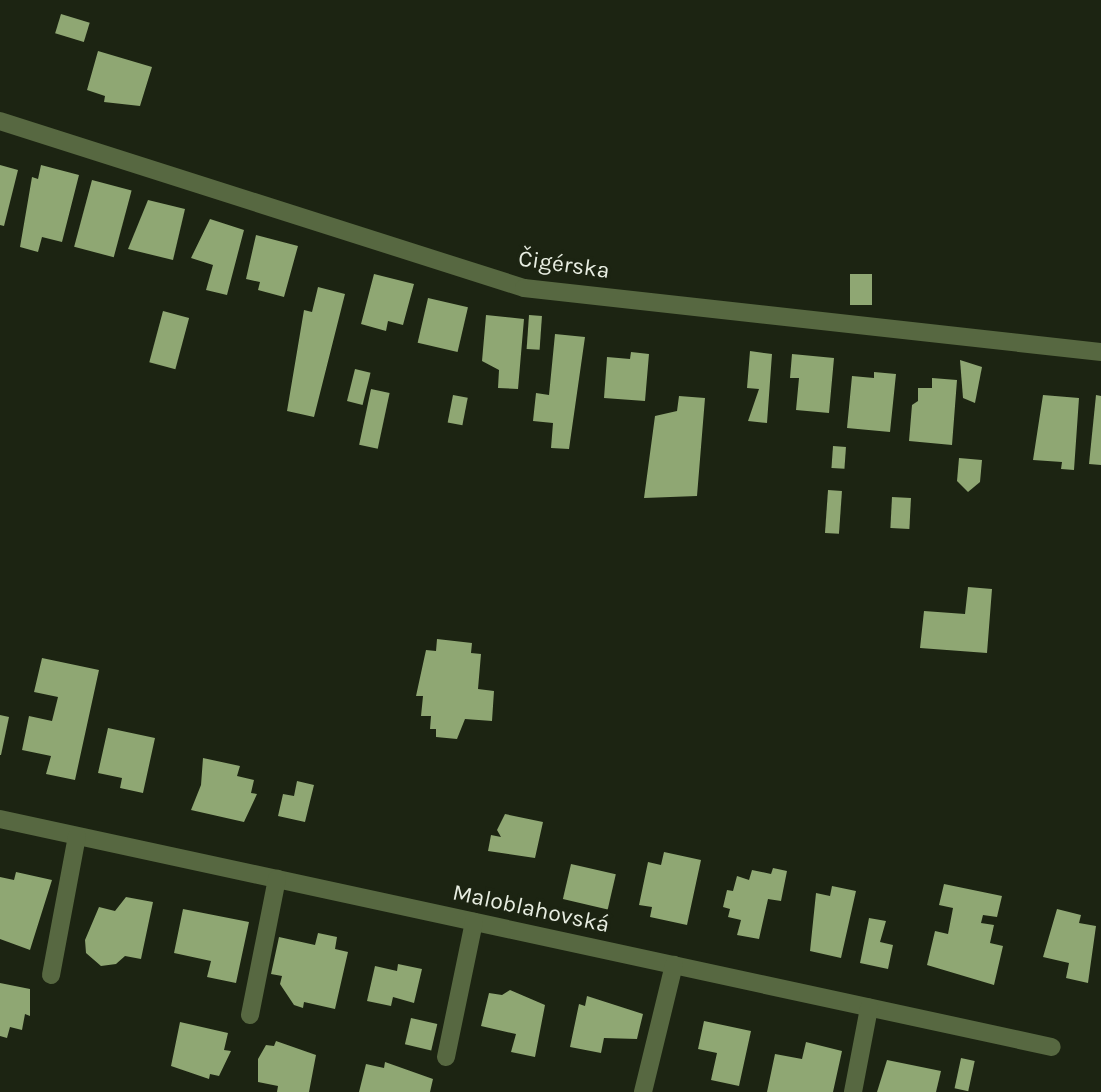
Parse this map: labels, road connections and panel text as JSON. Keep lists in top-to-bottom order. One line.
{"streets":{"street":["Čigérska","Maloblahovská"]}}
